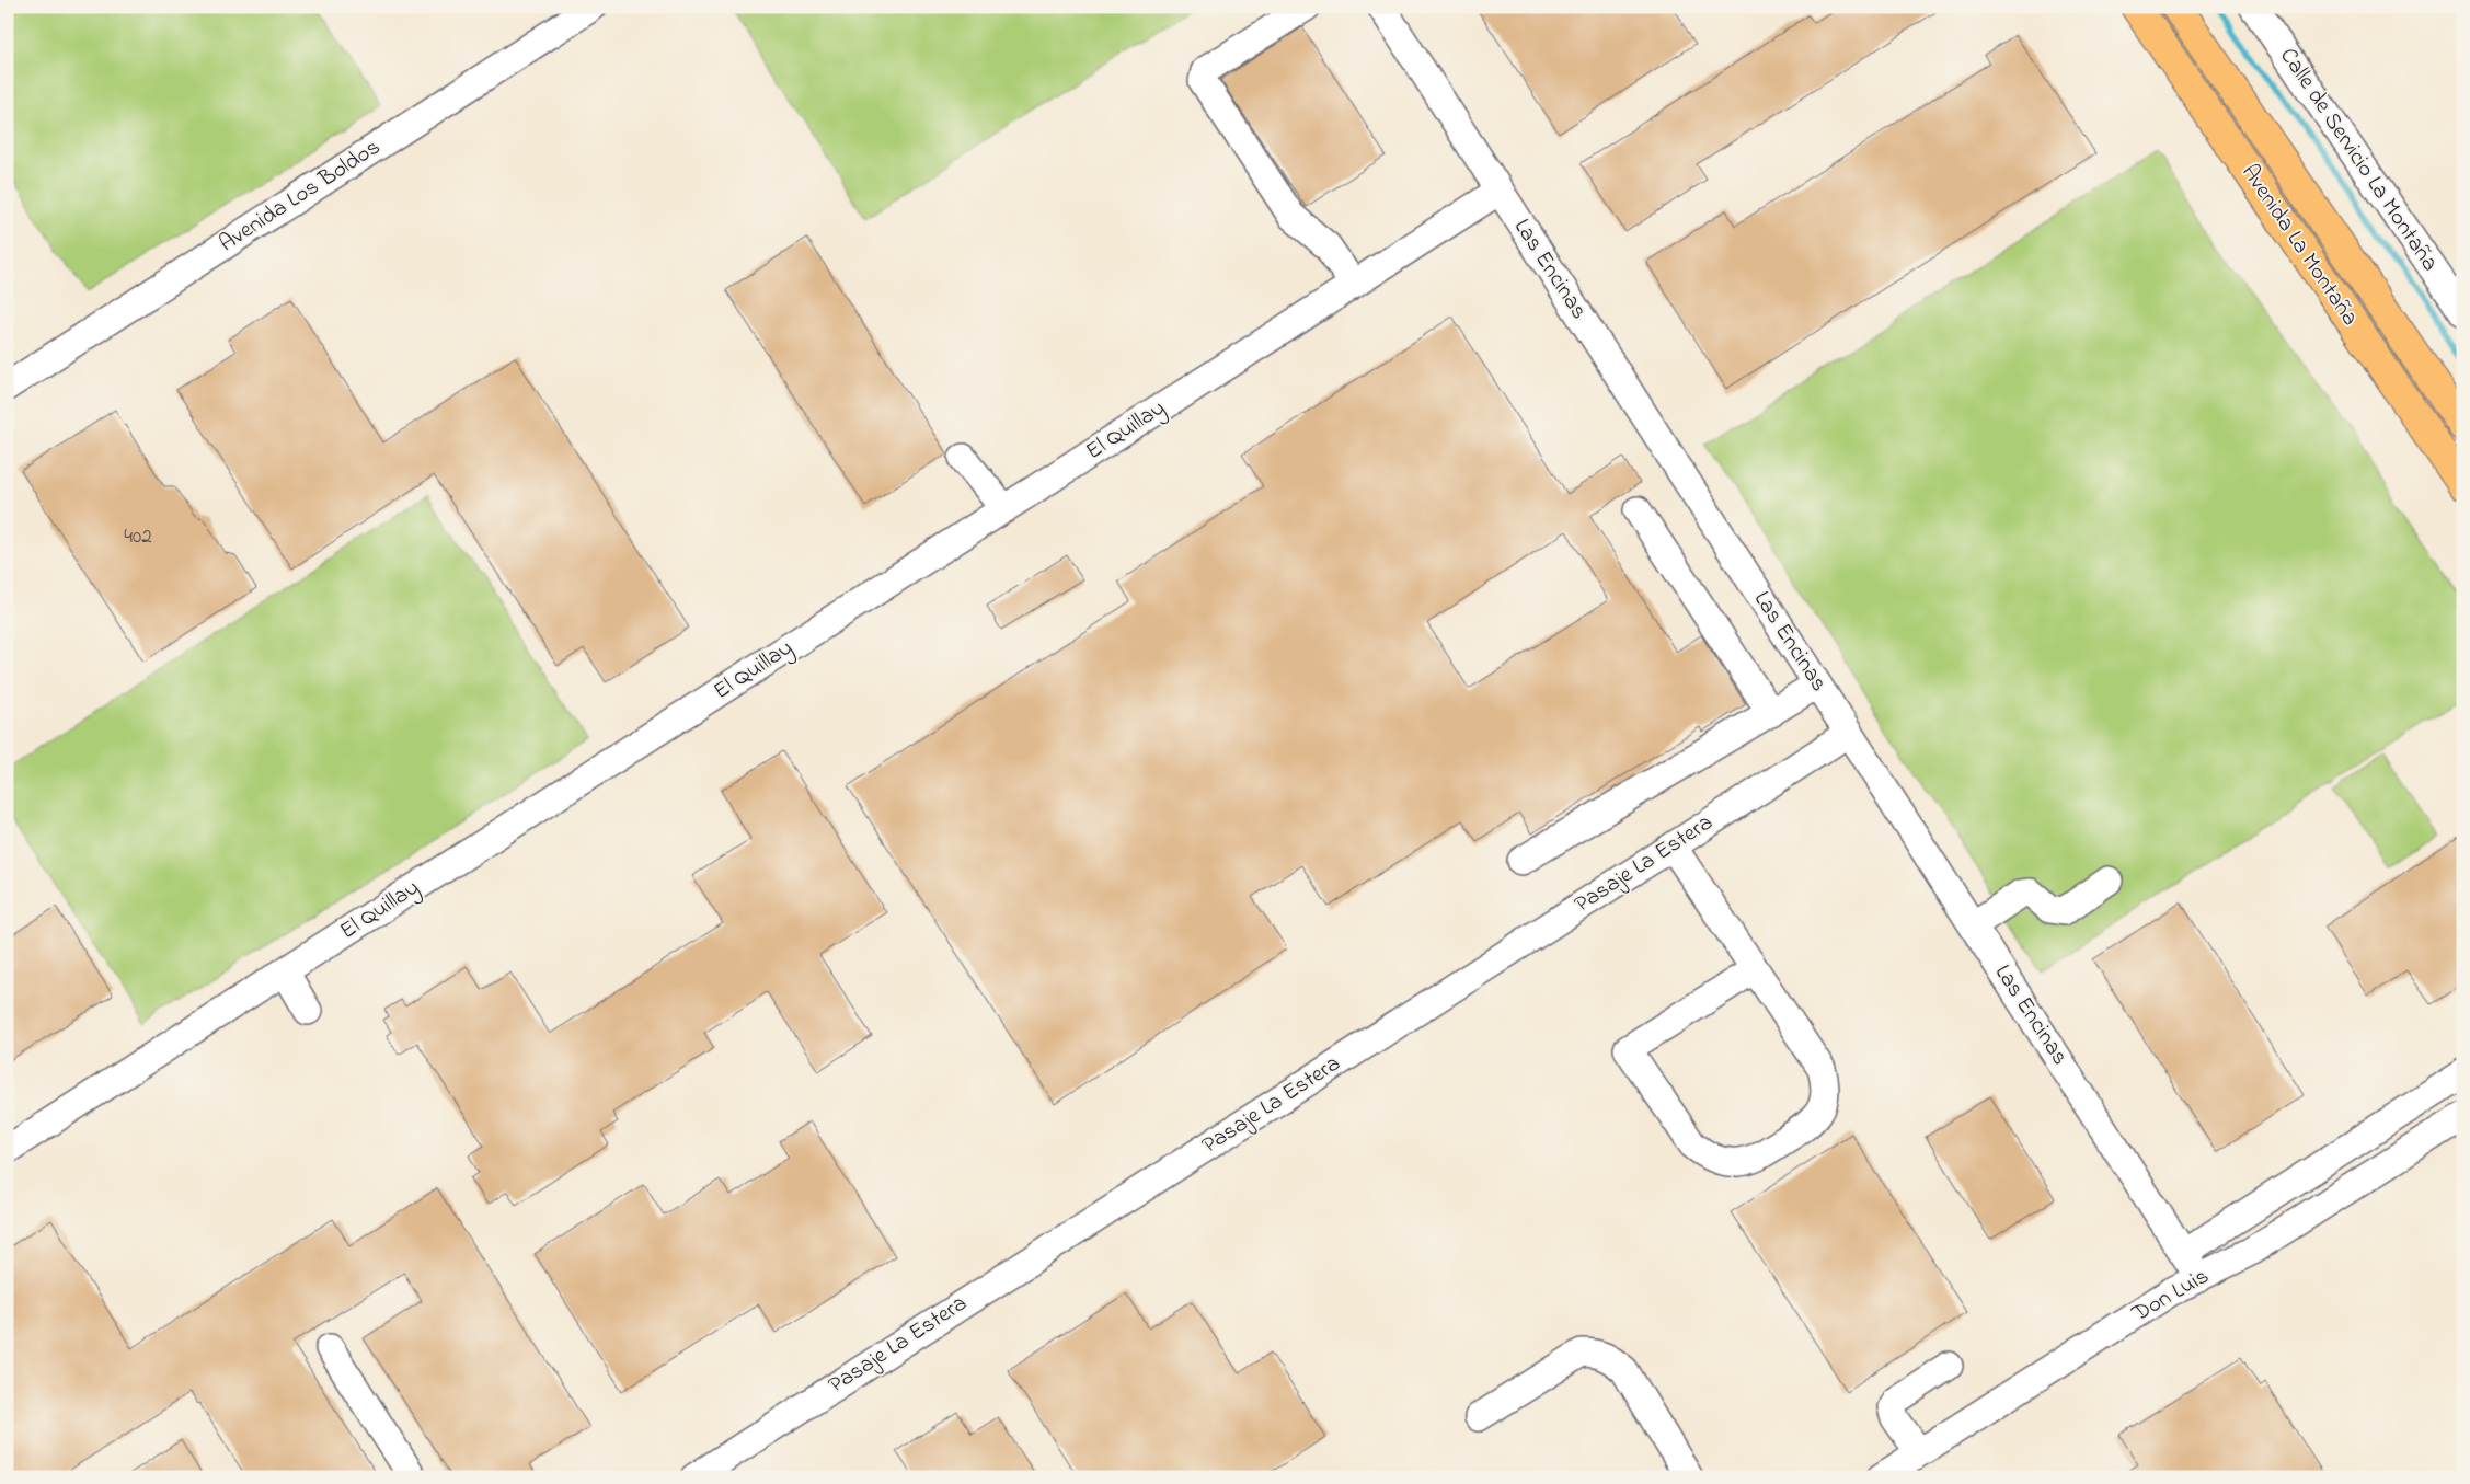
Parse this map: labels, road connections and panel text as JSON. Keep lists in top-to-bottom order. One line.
{"streets":{"main road":["Avenida La Montaña"],"street":["Calle de Servicio La Montaña","Avenida Los Boldos","Las Encinas","El Quillay","Pasaje La Estera","Don Luis"]},"crossings":[["Las Encinas","El Quillay"],["Las Encinas","Pasaje La Estera"],["Las Encinas","Don Luis"]],"house_numbers":["402"]}
